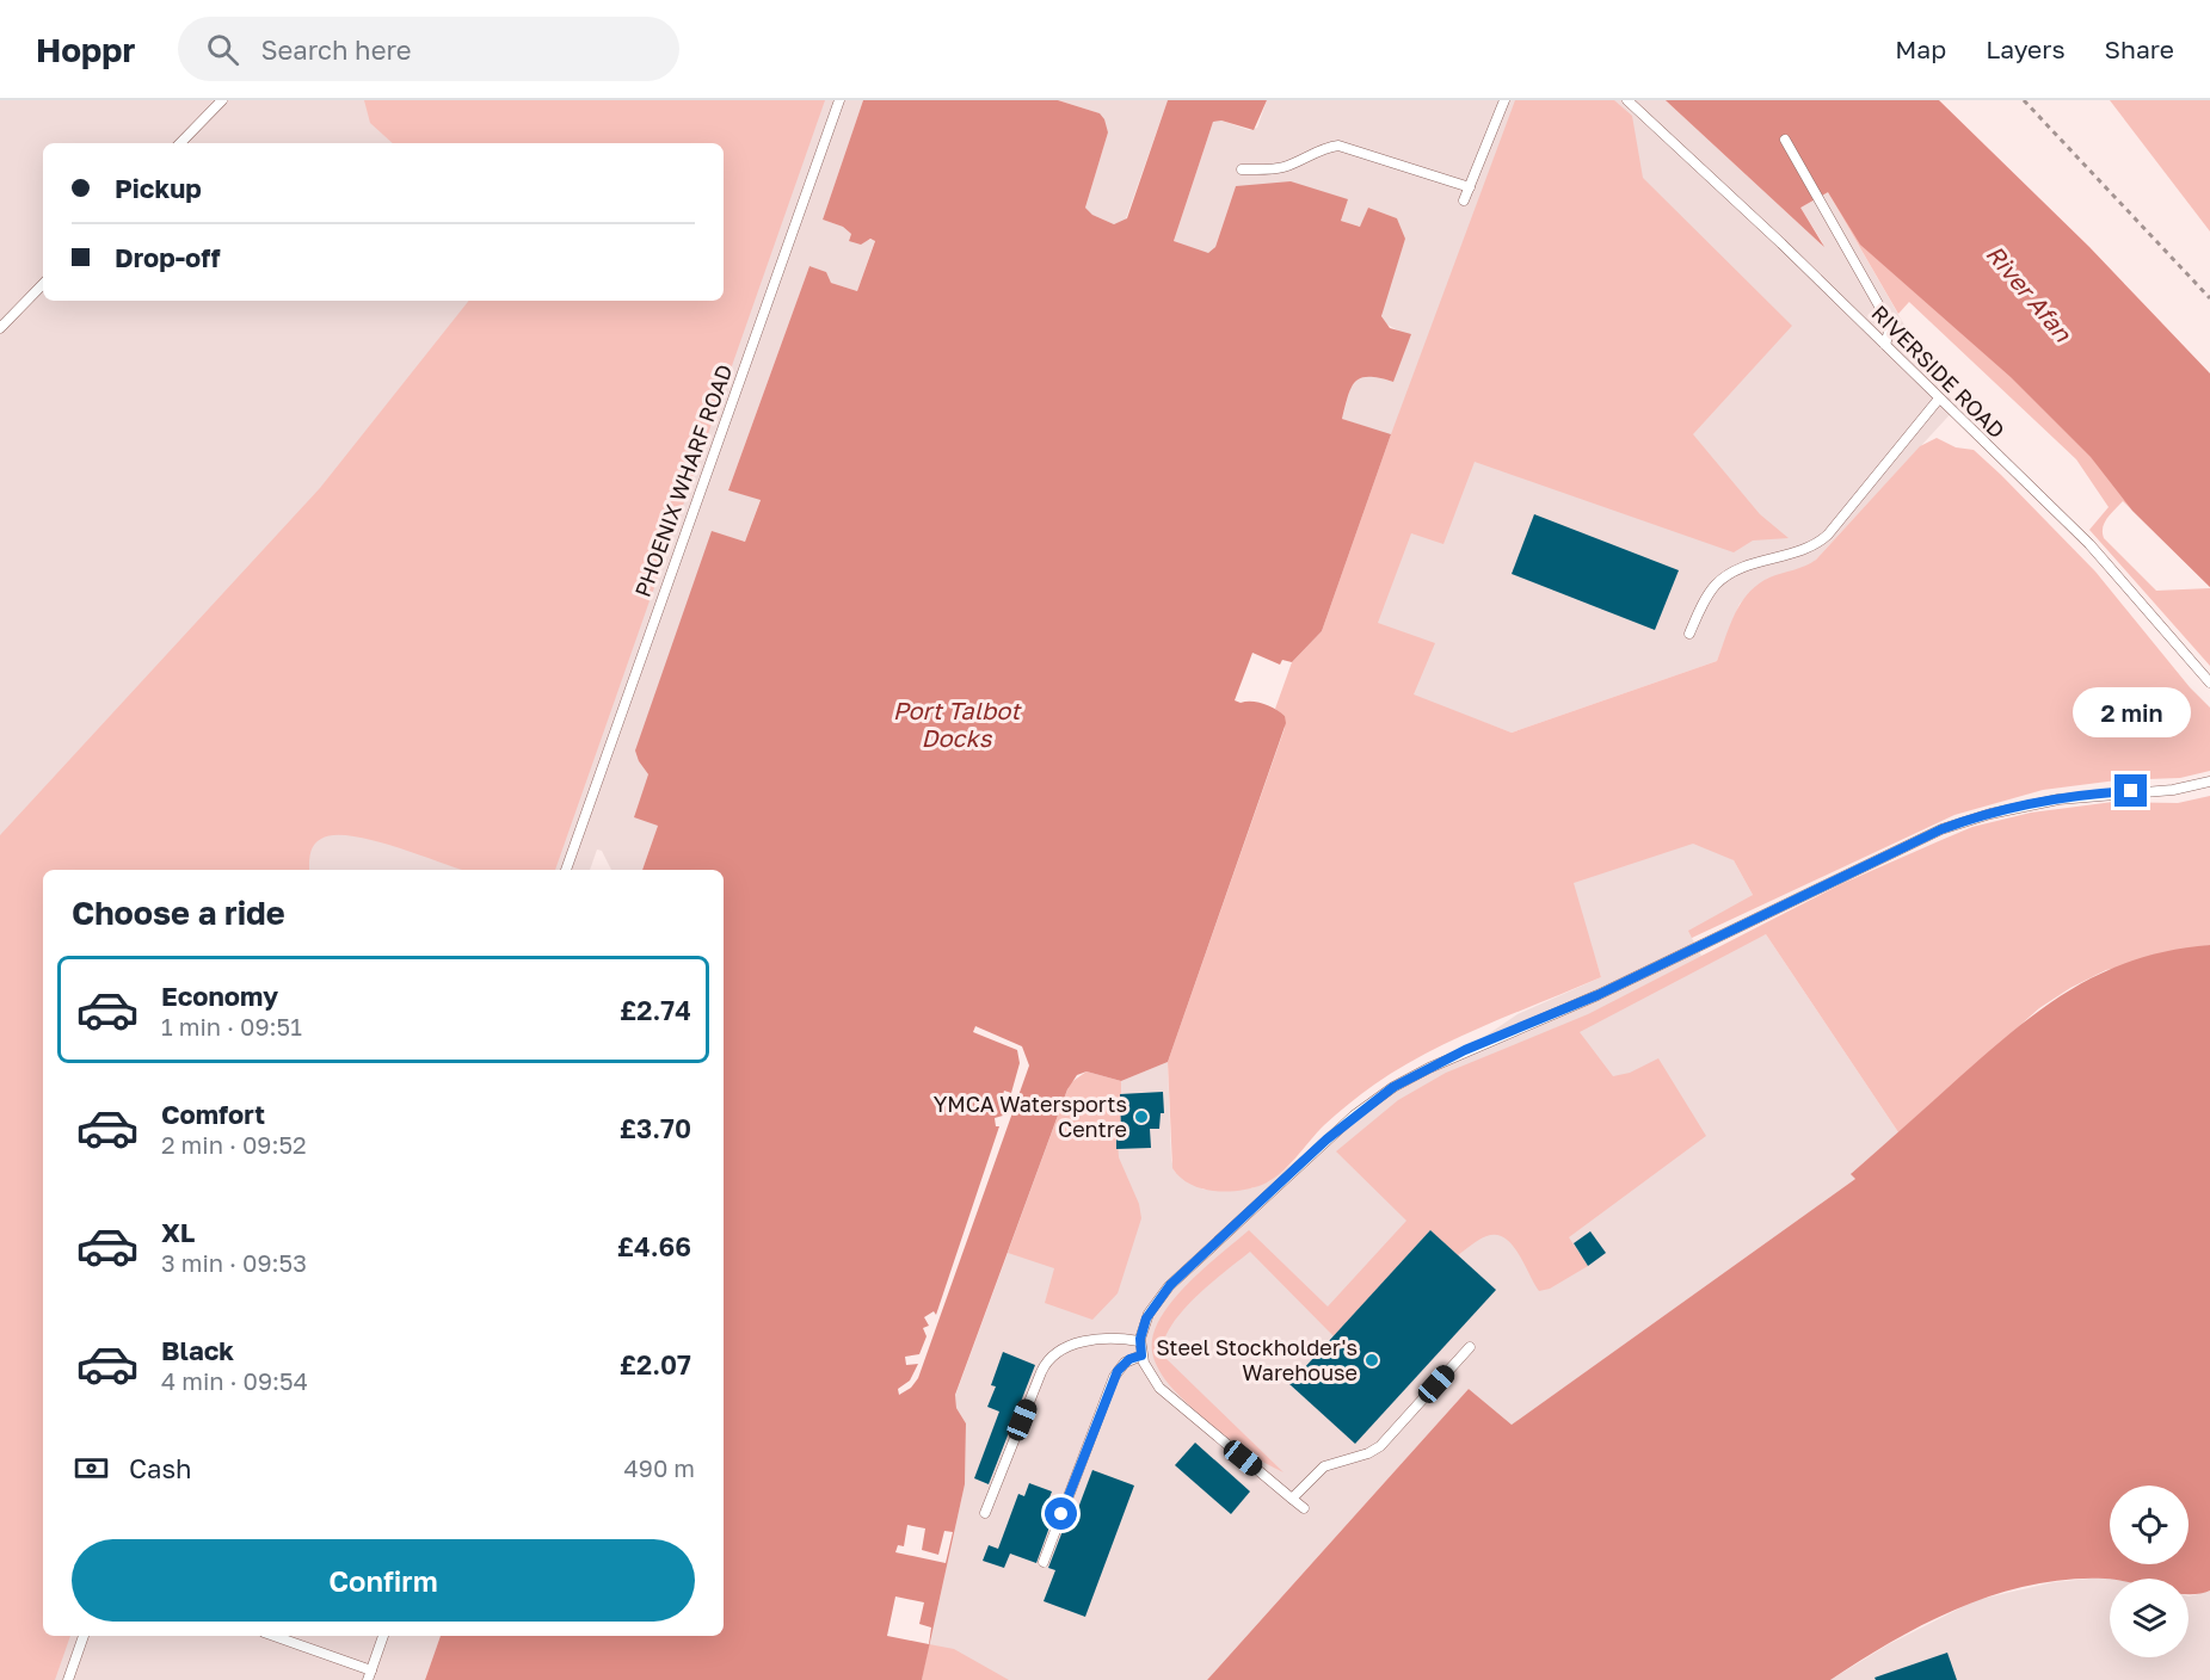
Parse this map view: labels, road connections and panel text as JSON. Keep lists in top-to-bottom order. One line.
{"streets":{"lane":["RIVERSIDE ROAD","PHOENIX WHARF ROAD"]},"water":["River Afan","Port Talbot Docks"],"places":["YMCA Watersports Centre","Steel Stockholder's Warehouse"],"page":{"header":"Hoppr","search":"Search here","nav":["Map","Layers","Share"],"banner":["Pickup","Drop-off"],"bubble":"2 min","heading":"Choose a ride","list":[{"name":"Economy","note":"1 min · 09:51","value":"£2.74"},{"name":"Comfort","note":"2 min · 09:52","value":"£3.70"},{"name":"XL","note":"3 min · 09:53","value":"£4.66"},{"name":"Black","note":"4 min · 09:54","value":"£2.07"}],"pay":["Cash","490 m"],"buttons":"Confirm"}}
